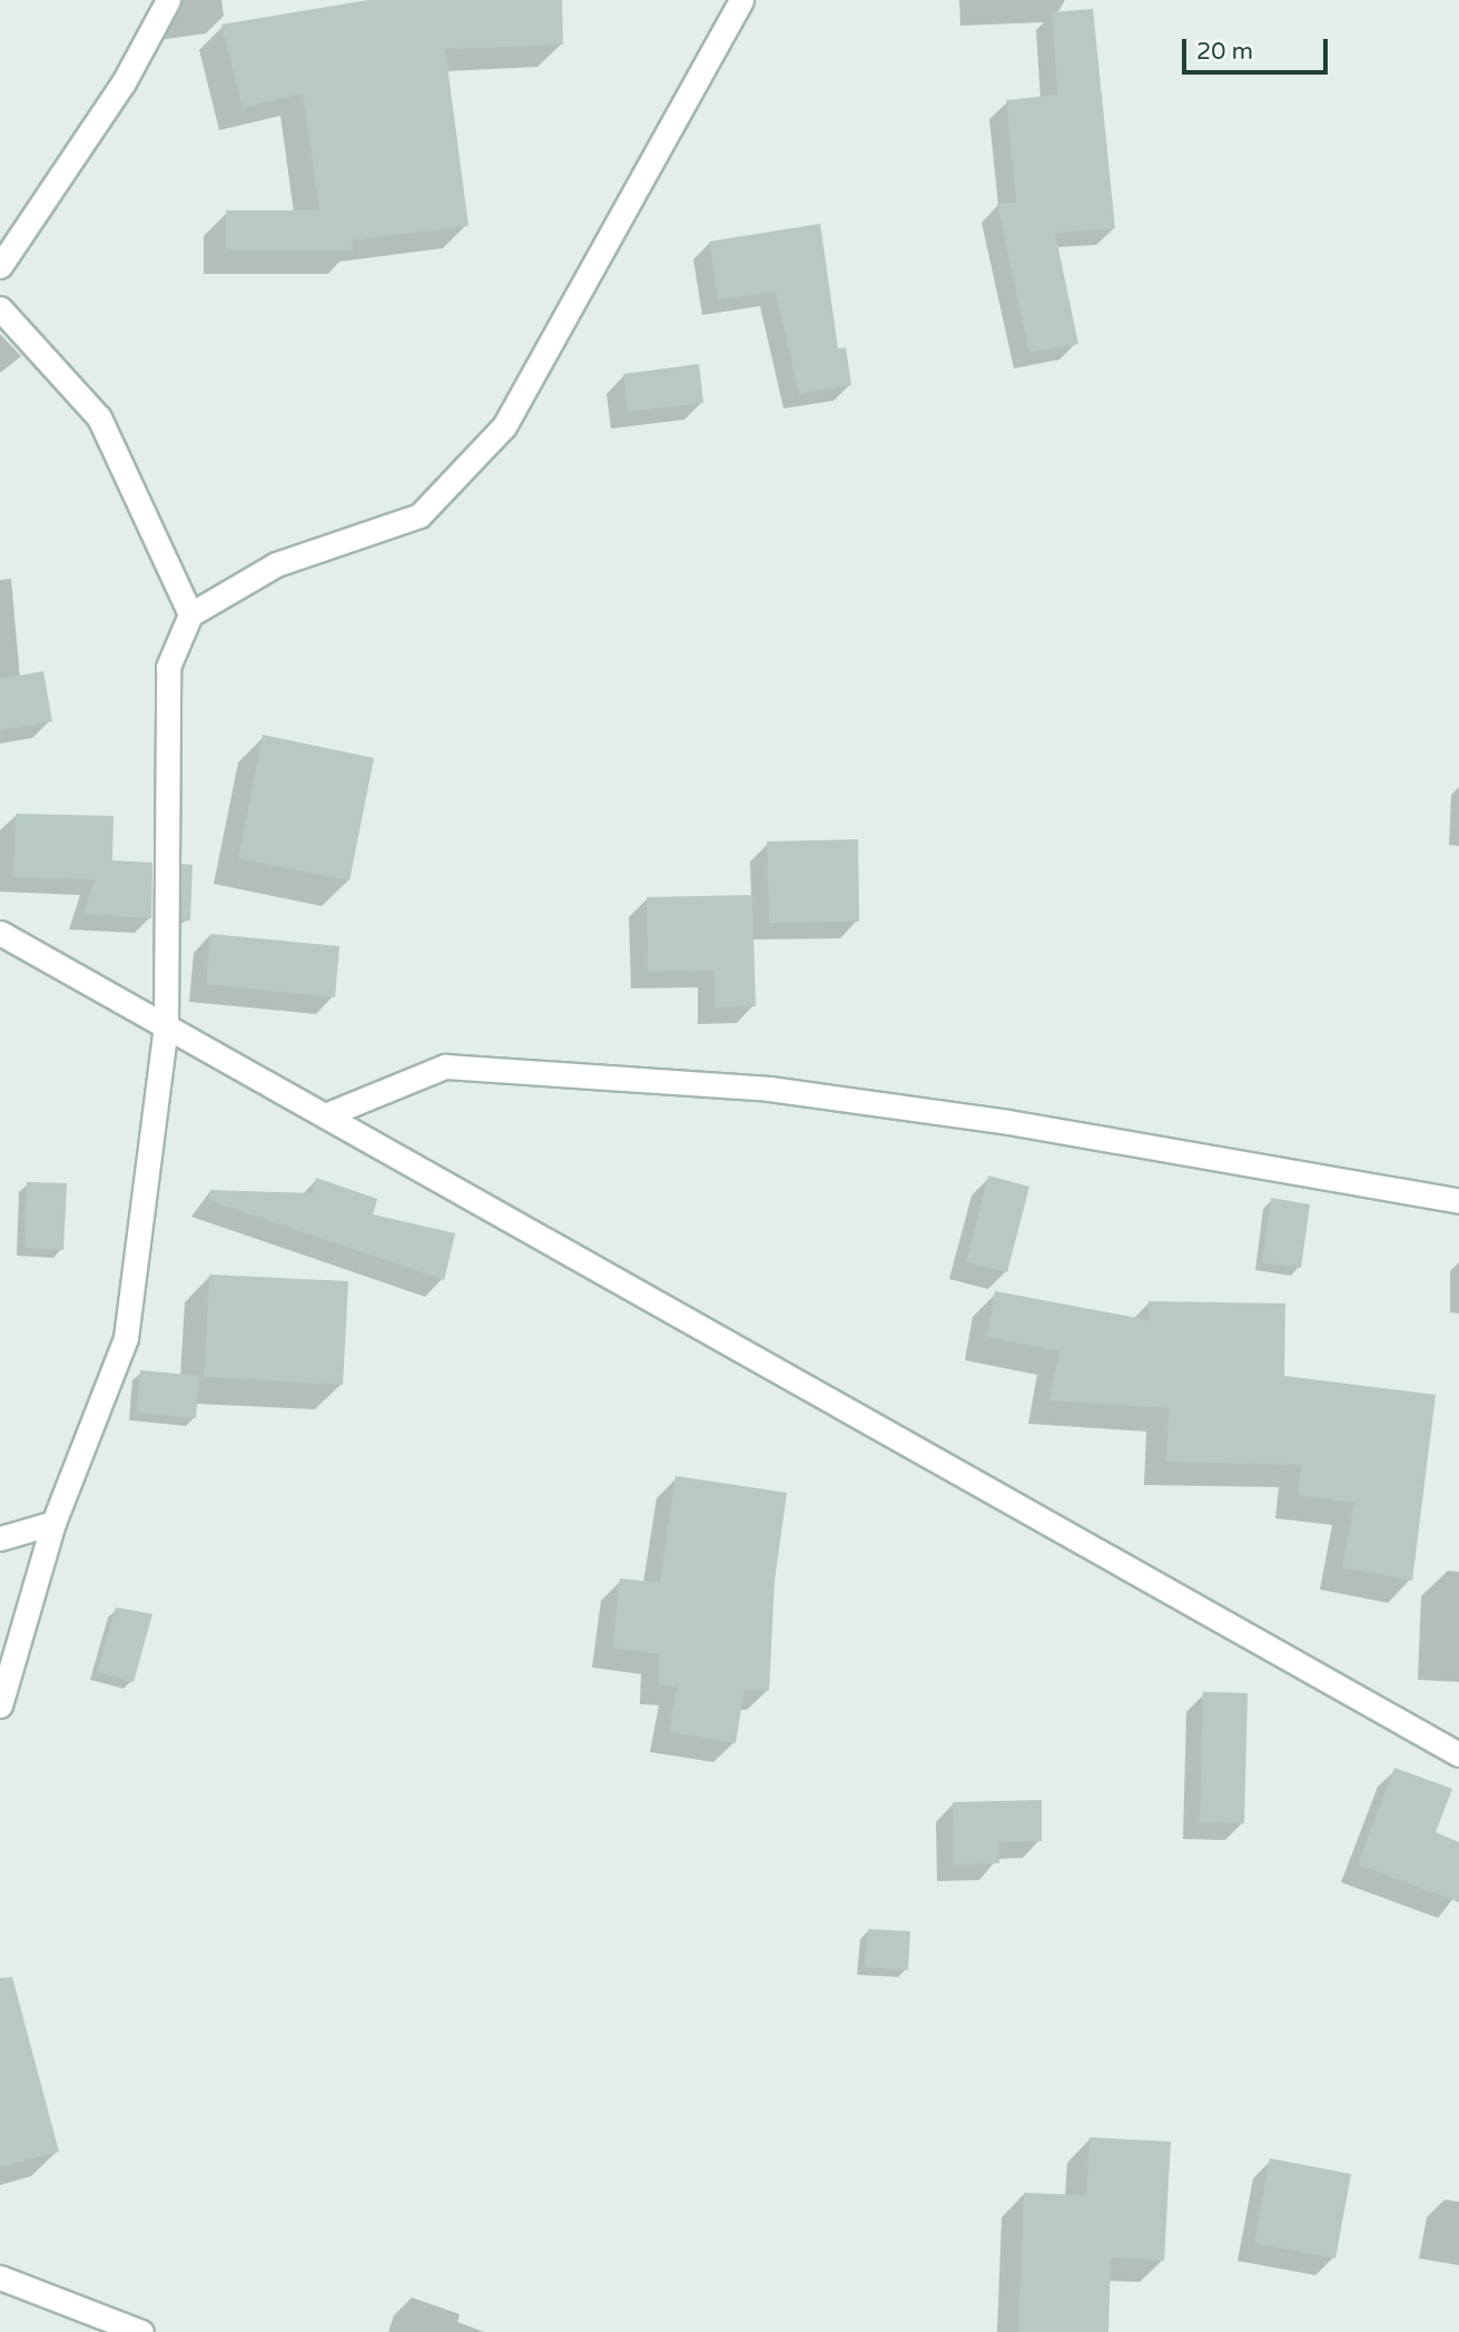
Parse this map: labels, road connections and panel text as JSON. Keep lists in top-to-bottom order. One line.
{"scale_bar":"20 m"}
